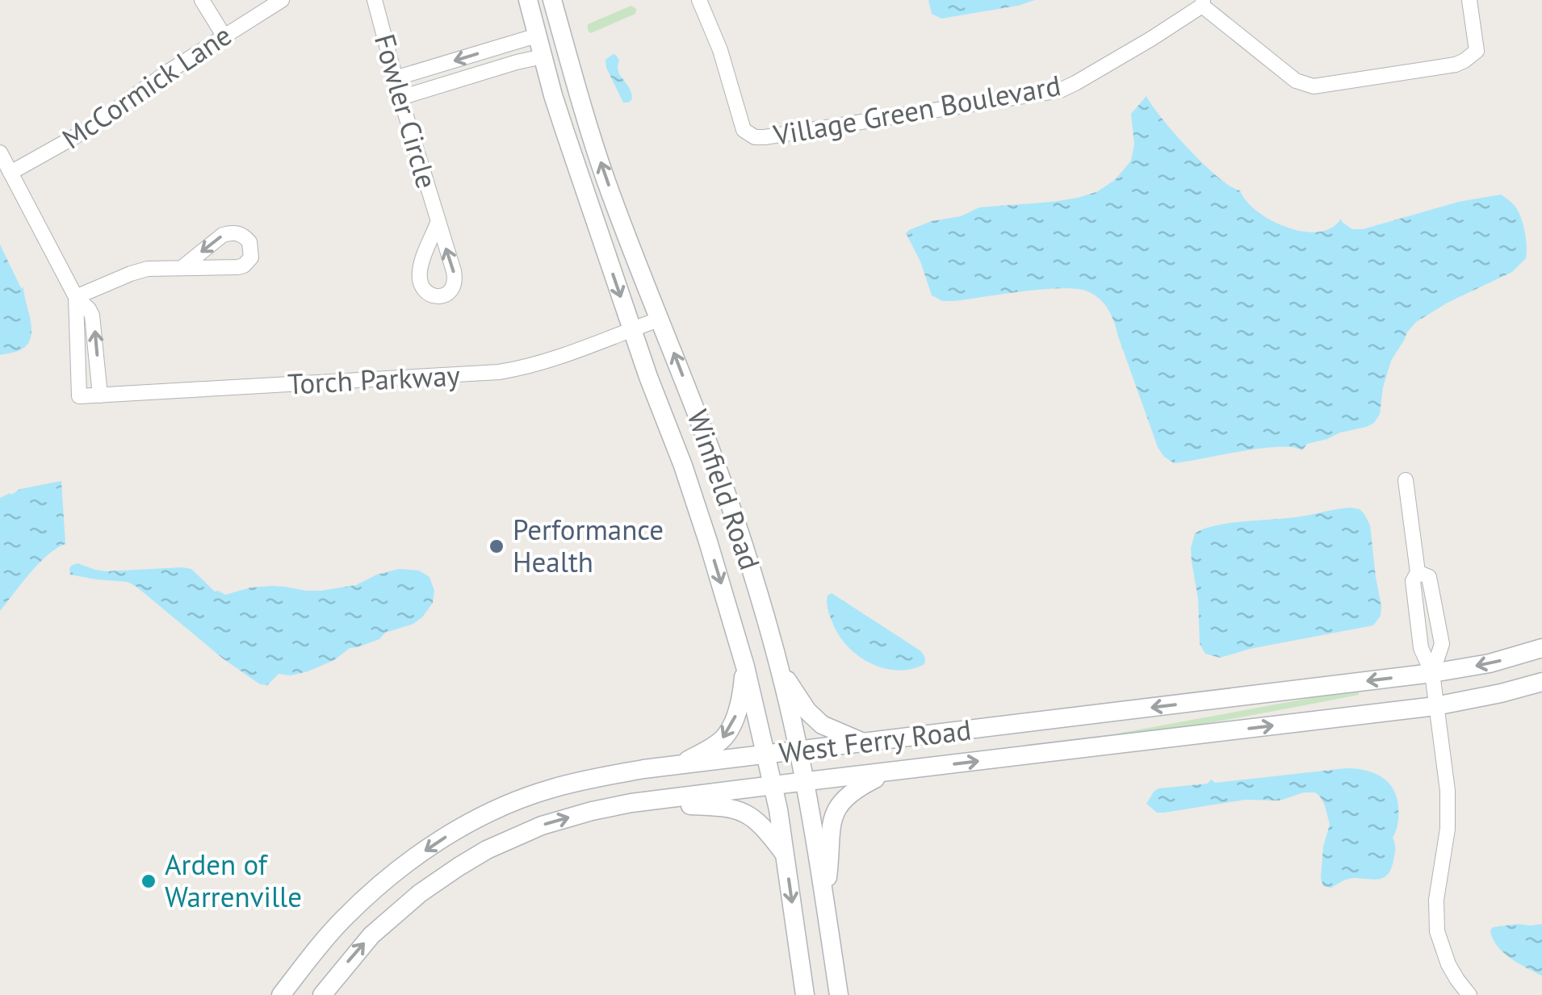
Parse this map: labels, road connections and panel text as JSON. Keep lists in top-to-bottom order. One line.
{"streets":{"main road":["Winfield Road","West Ferry Road"],"street":["McCormick Lane","Village Green Boulevard","Fowler Circle","Torch Parkway"]},"crossings":[["Torch Parkway","Winfield Road"],["Winfield Road","West Ferry Road"]],"places":["Performance Health","Arden of Warrenville"]}
